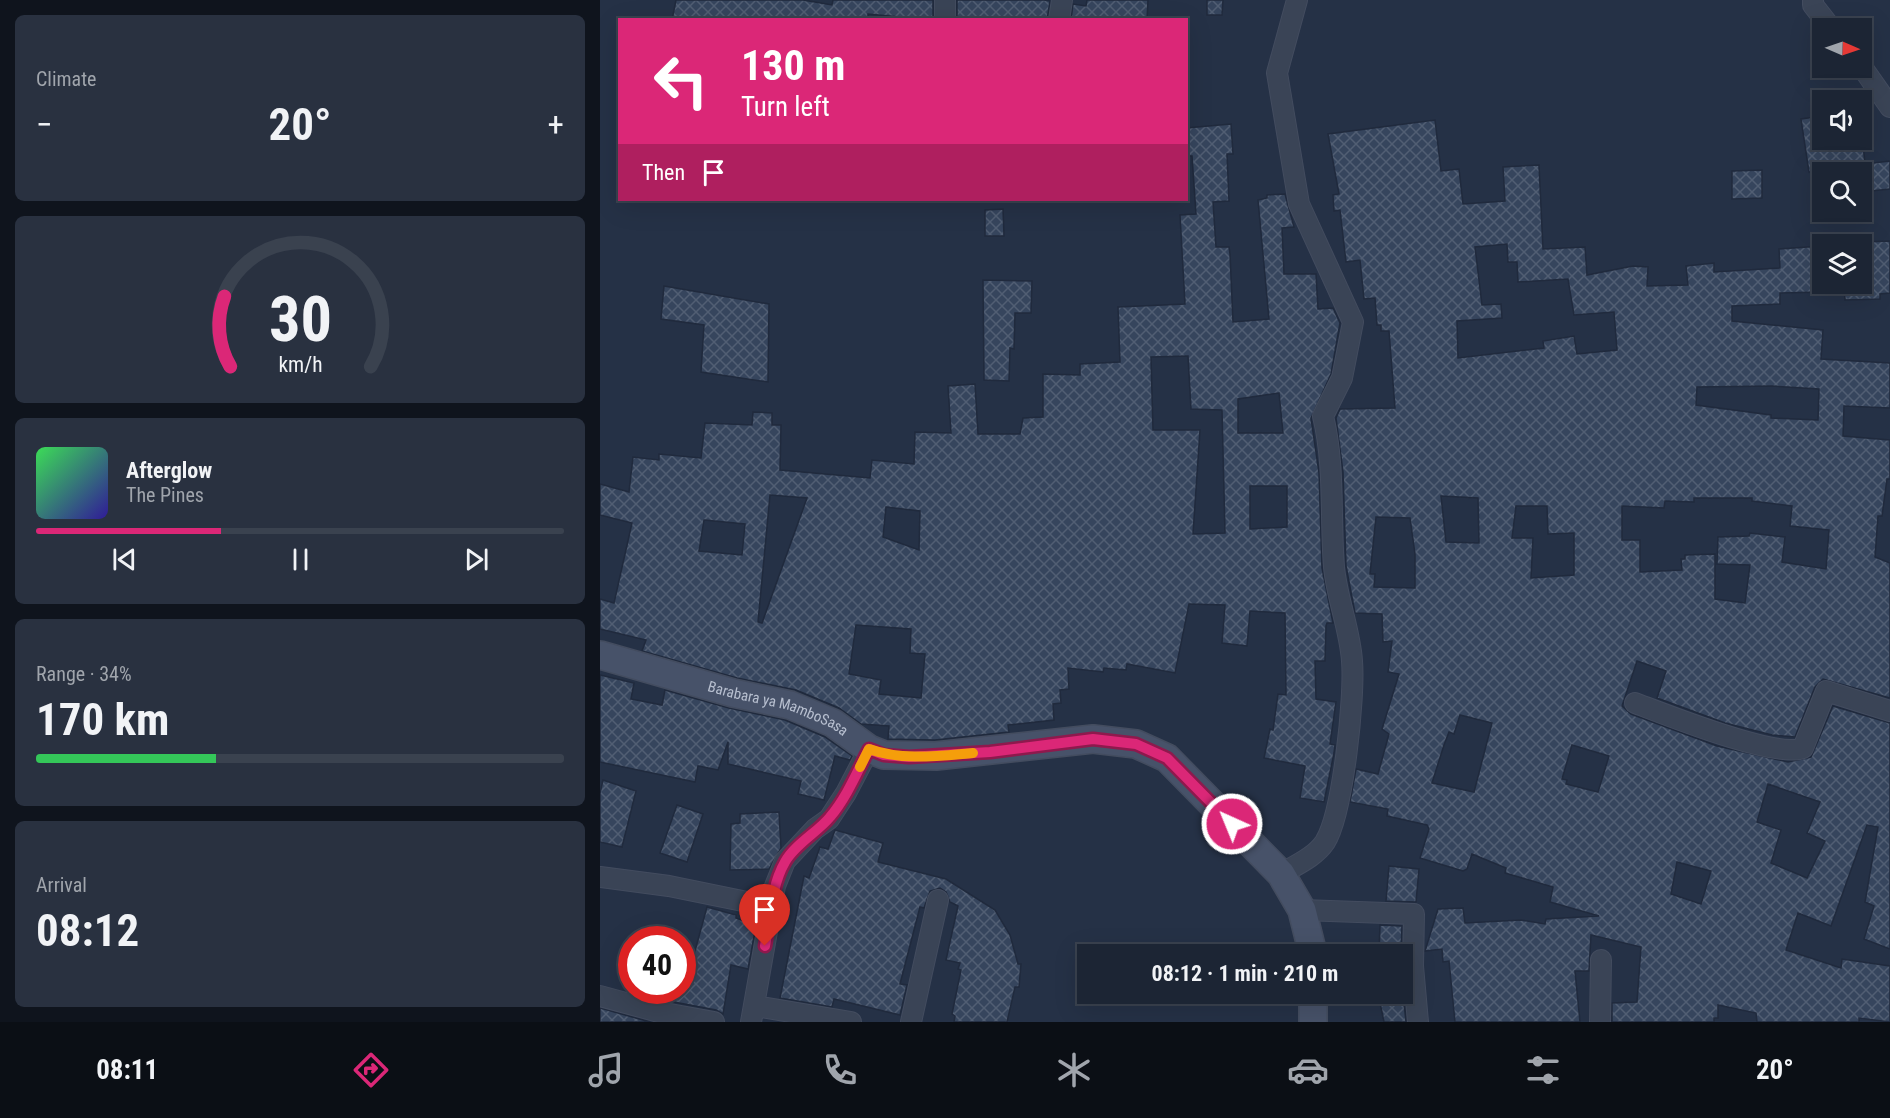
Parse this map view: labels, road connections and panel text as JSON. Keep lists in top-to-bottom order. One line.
{"streets":{"street":["Barabara ya MamboSasa"]},"north":"right","page":{"tile":["Climate",["Range · 34%","170 km"],["Arrival","08:12"]],"turn":["130 m","Turn left"],"heat":["−","20°","+"],"then":"Then","song":["Afterglow","The Pines"],"limit":"40","trip":"08:12 · 1 min · 210 m","tabs":["08:11","20°"],"gauge":["30","km/h"]}}
